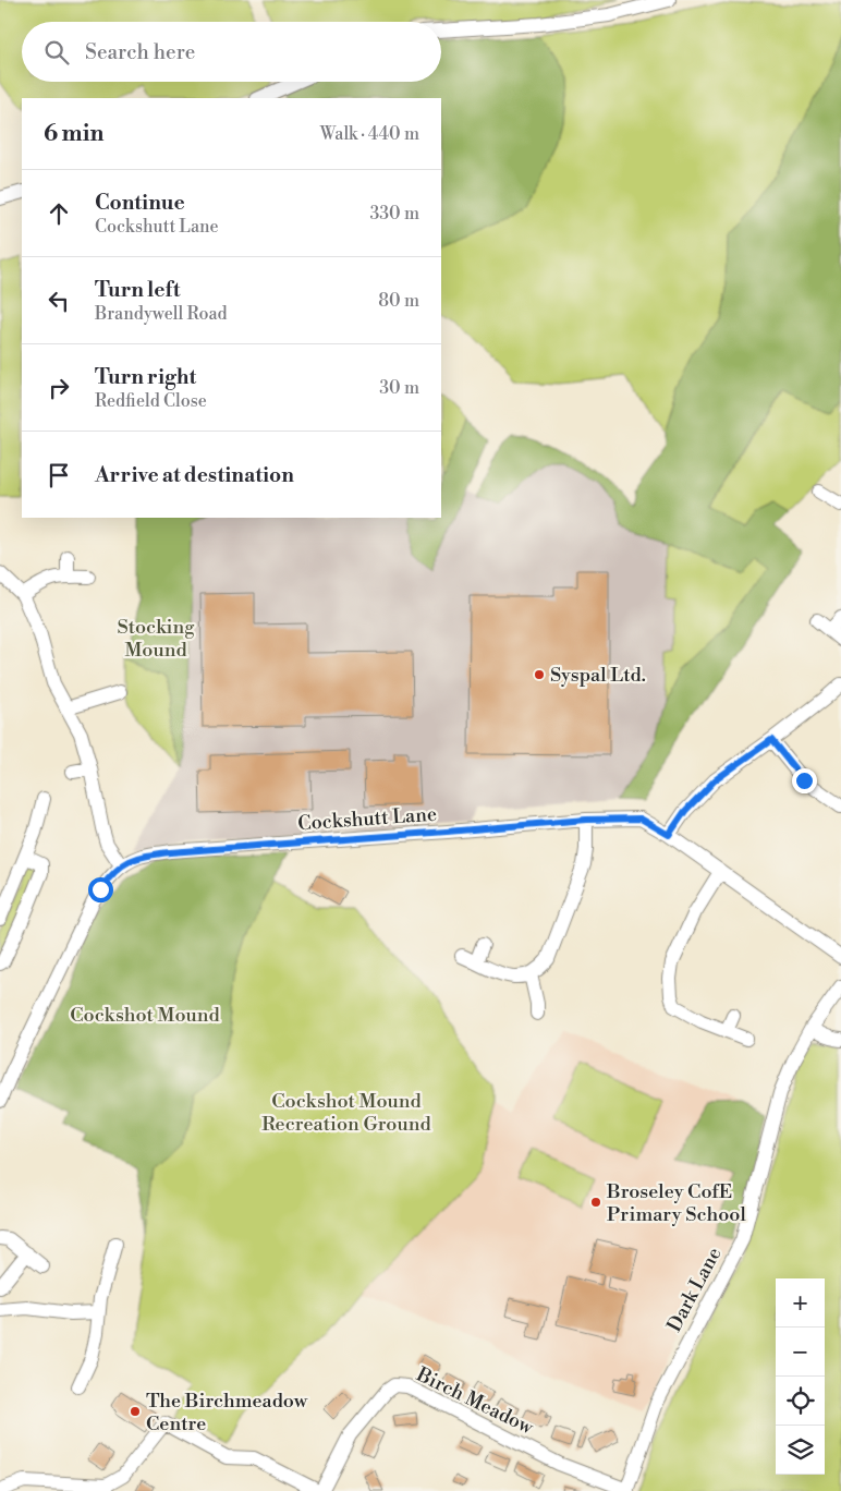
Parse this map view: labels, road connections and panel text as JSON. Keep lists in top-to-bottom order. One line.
{"streets":{"street":["Cockshutt Lane","Dark Lane","Birch Meadow"]},"crossings":[["Dark Lane","Birch Meadow"]],"parks":["Stocking Mound","Cockshot Mound","Cockshot Mound Recreation Ground"],"places":["Syspal Ltd.","Broseley CofE Primary School","The Birchmeadow Centre"],"page":{"search":"Search here","heading":["6 min","Walk · 440 m"],"list":[["Continue","Cockshutt Lane","330 m"],["Turn left","Brandywell Road","80 m"],["Turn right","Redfield Close","30 m"],"Arrive at destination"],"map_buttons":["+","−"]}}
